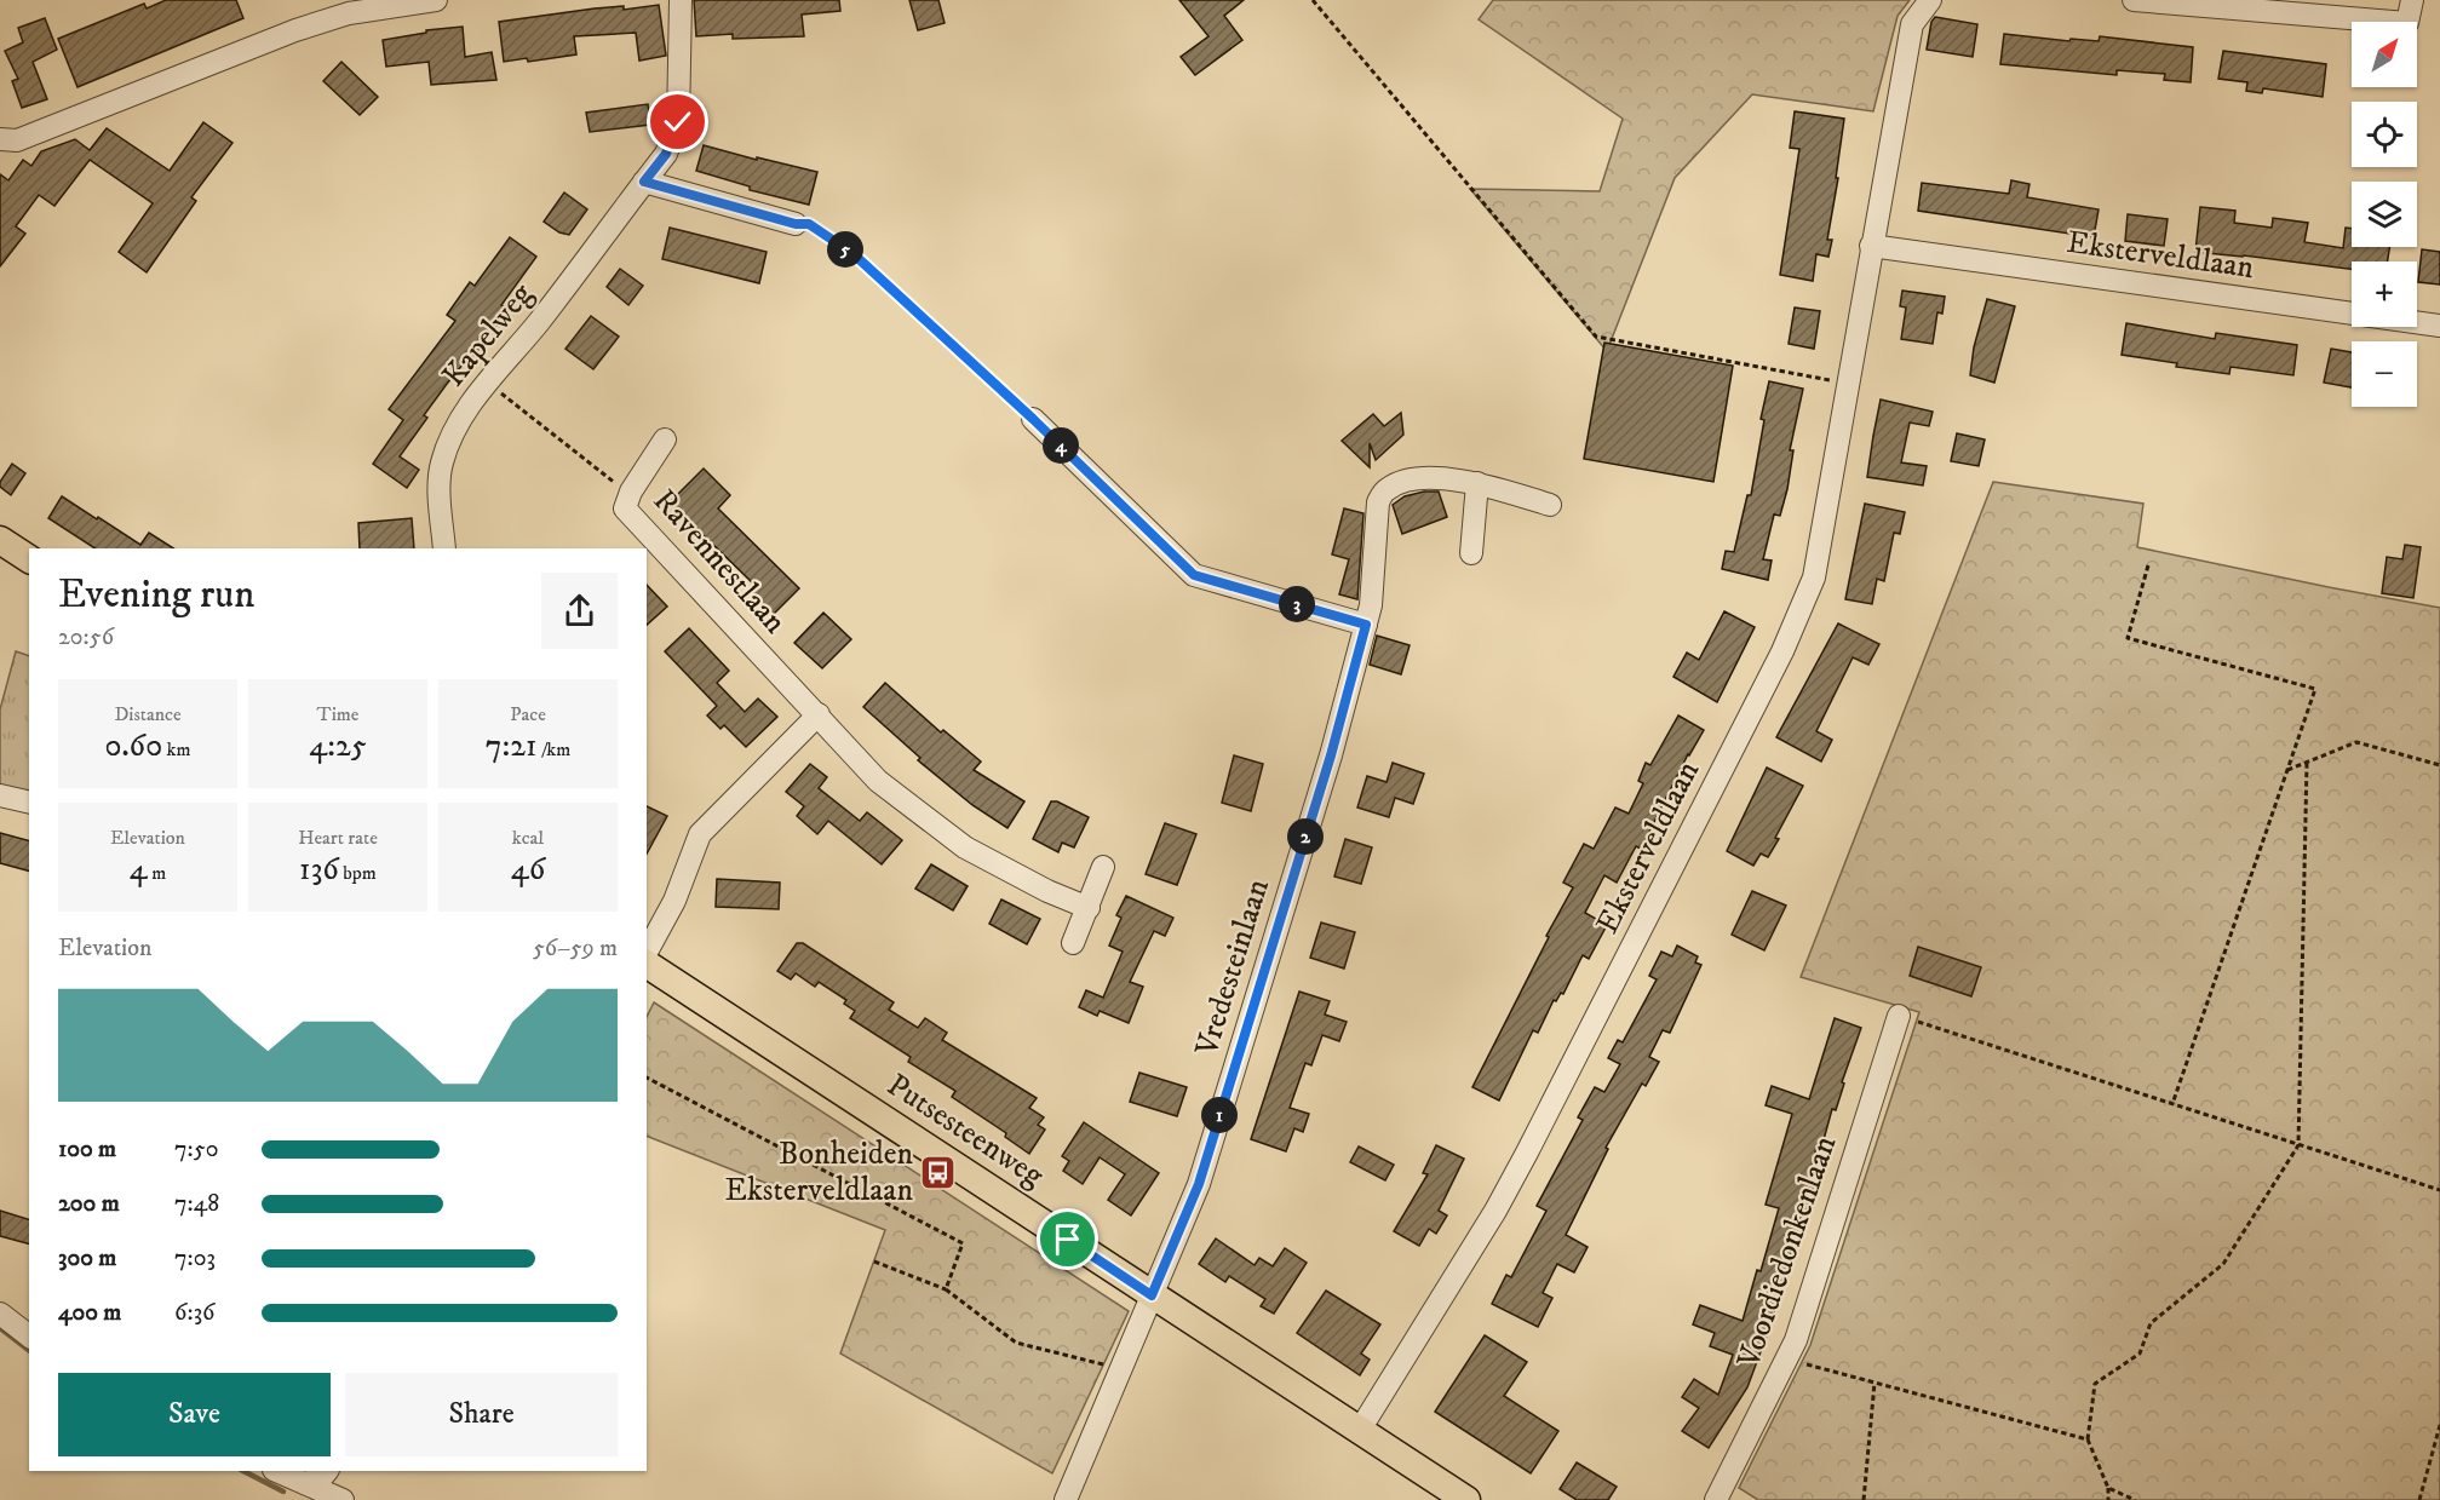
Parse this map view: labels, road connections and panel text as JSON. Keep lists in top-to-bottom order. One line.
{"streets":{"main road":["Putsesteenweg"],"street":["Eksterveldlaan","Kapelweg","Ravennestlaan","Vredesteinlaan","Voordiedonkenlaan"]},"crossings":[["Eksterveldlaan","Putsesteenweg"],["Vredesteinlaan","Putsesteenweg"]],"places":{"bus stop":["Bonheiden Eksterveldlaan"]},"north":"top right","page":{"map_buttons":["+","−"],"pins":["5","4","3","2","1"],"heading":["Evening run","20:56"],"stats":[["Distance","0.60 km"],["Time","4:25"],["Pace","7:21 /km"],["Elevation","4 m"],["Heart rate","136 bpm"],["kcal","46"]],"chart":["Elevation","56–59 m"],"list":[{"name":"100 m","note":"7:50"},{"name":"200 m","note":"7:48"},{"name":"300 m","note":"7:03"},{"name":"400 m","note":"6:36"}],"buttons":["Save","Share"]}}
